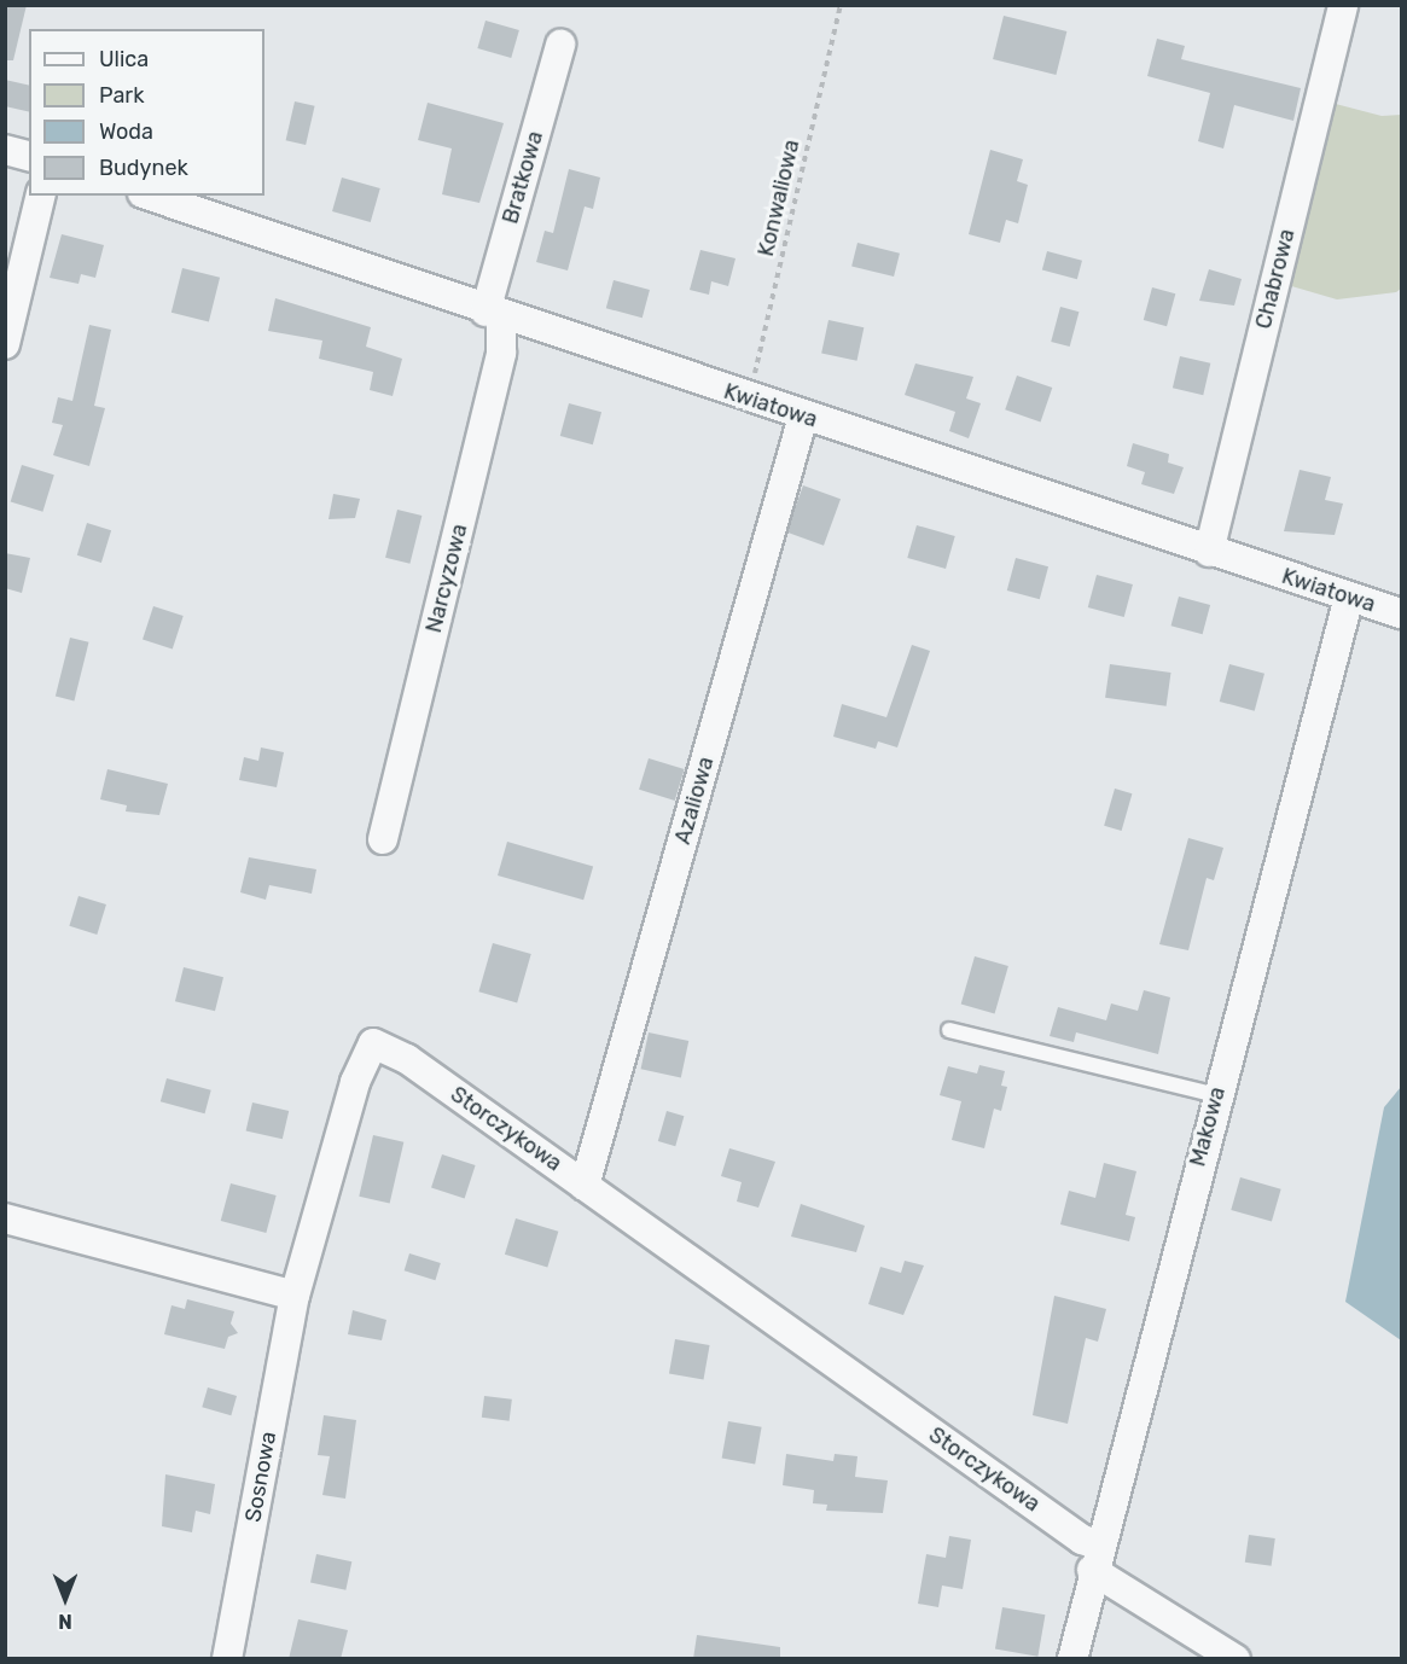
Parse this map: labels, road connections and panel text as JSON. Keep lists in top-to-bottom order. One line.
{"streets":{"street":["Bratkowa","Chabrowa","Kwiatowa","Narcyzowa","Azaliowa","Makowa","Storczykowa","Sosnowa"],"path":["Konwaliowa"]},"crossings":[["Bratkowa","Kwiatowa"],["Bratkowa","Narcyzowa"],["Konwaliowa","Kwiatowa"],["Chabrowa","Kwiatowa"],["Kwiatowa","Narcyzowa"],["Kwiatowa","Azaliowa"],["Kwiatowa","Makowa"],["Azaliowa","Storczykowa"],["Makowa","Storczykowa"],["Storczykowa","Sosnowa"]],"legend":["Ulica","Park","Woda","Budynek"],"north":"bottom"}
